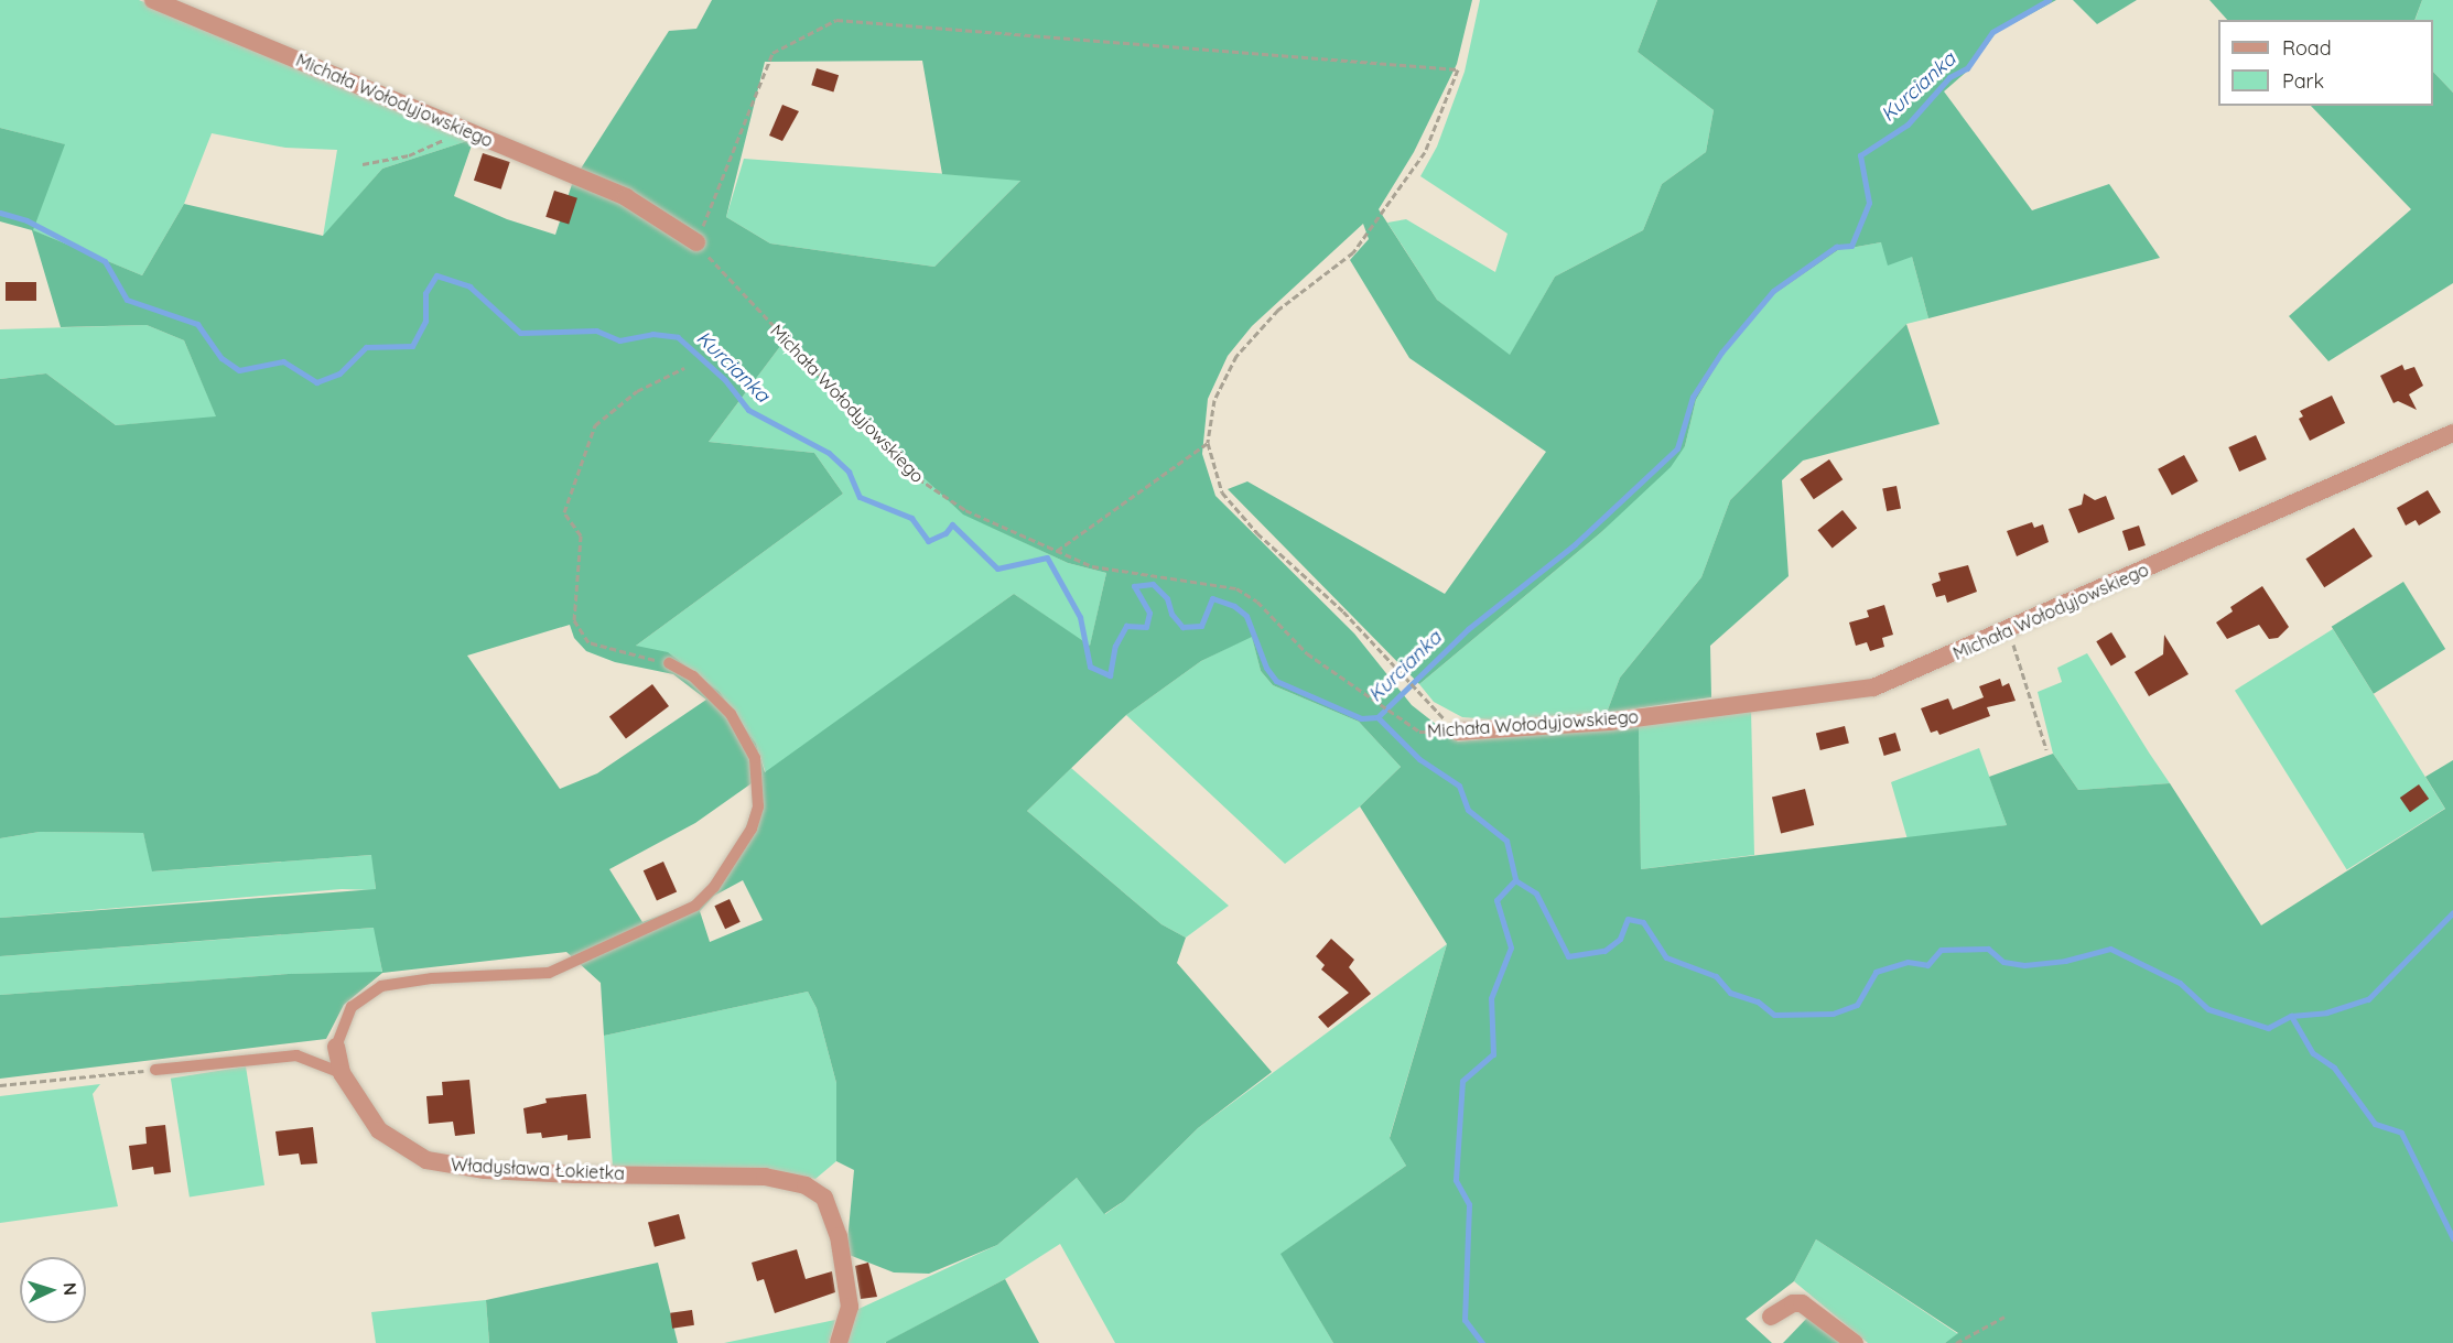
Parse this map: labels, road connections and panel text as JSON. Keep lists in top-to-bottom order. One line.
{"streets":{"street":["Michała Wołodyjowskiego","Władysława Łokietka"]},"water":["Kurcianka"],"legend":["Road","Park"],"north":"right"}
